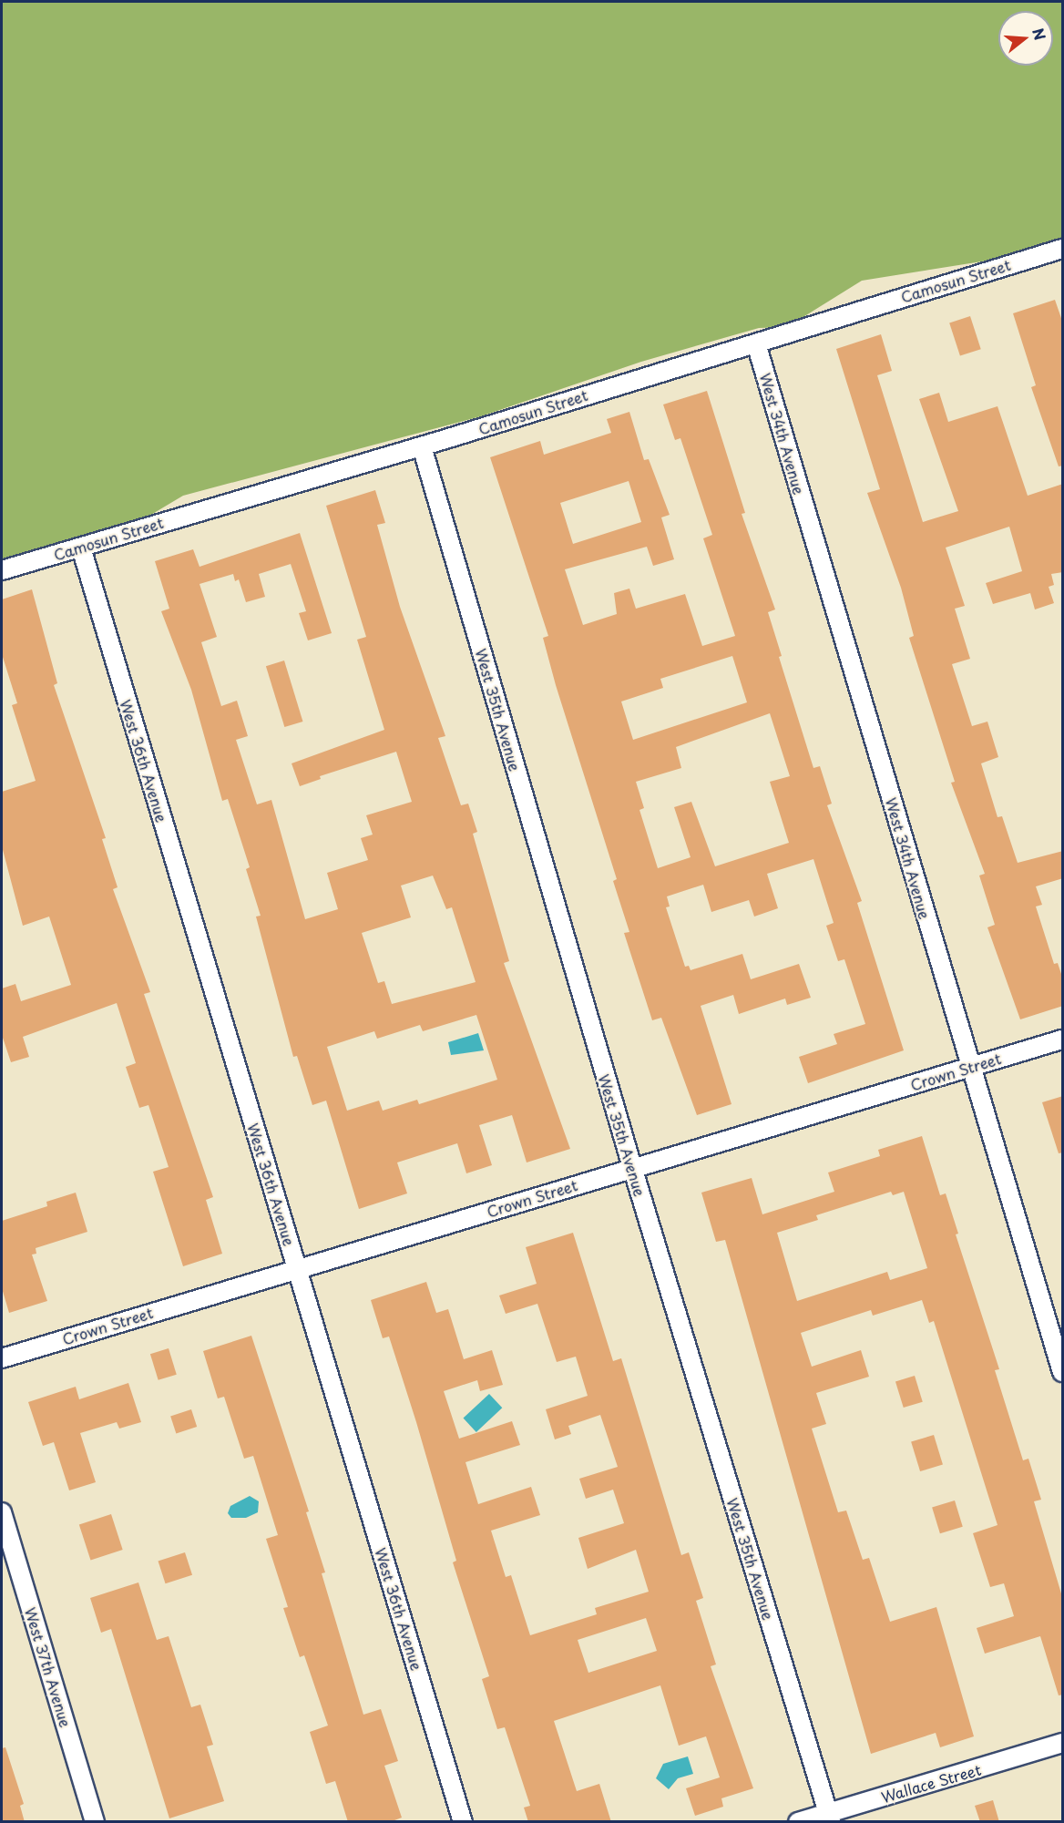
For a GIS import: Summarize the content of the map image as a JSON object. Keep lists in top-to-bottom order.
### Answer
{
  "streets": {
    "street": [
      "Camosun Street",
      "West 34th Avenue",
      "West 35th Avenue",
      "West 36th Avenue",
      "Crown Street",
      "West 37th Avenue",
      "Wallace Street"
    ]
  },
  "crossings": [
    ["Camosun Street", "West 34th Avenue"],
    ["Camosun Street", "West 35th Avenue"],
    ["Camosun Street", "West 36th Avenue"],
    ["West 34th Avenue", "Crown Street"],
    ["West 35th Avenue", "Crown Street"],
    ["West 35th Avenue", "Wallace Street"],
    ["West 36th Avenue", "Crown Street"]
  ],
  "north": "right"
}
